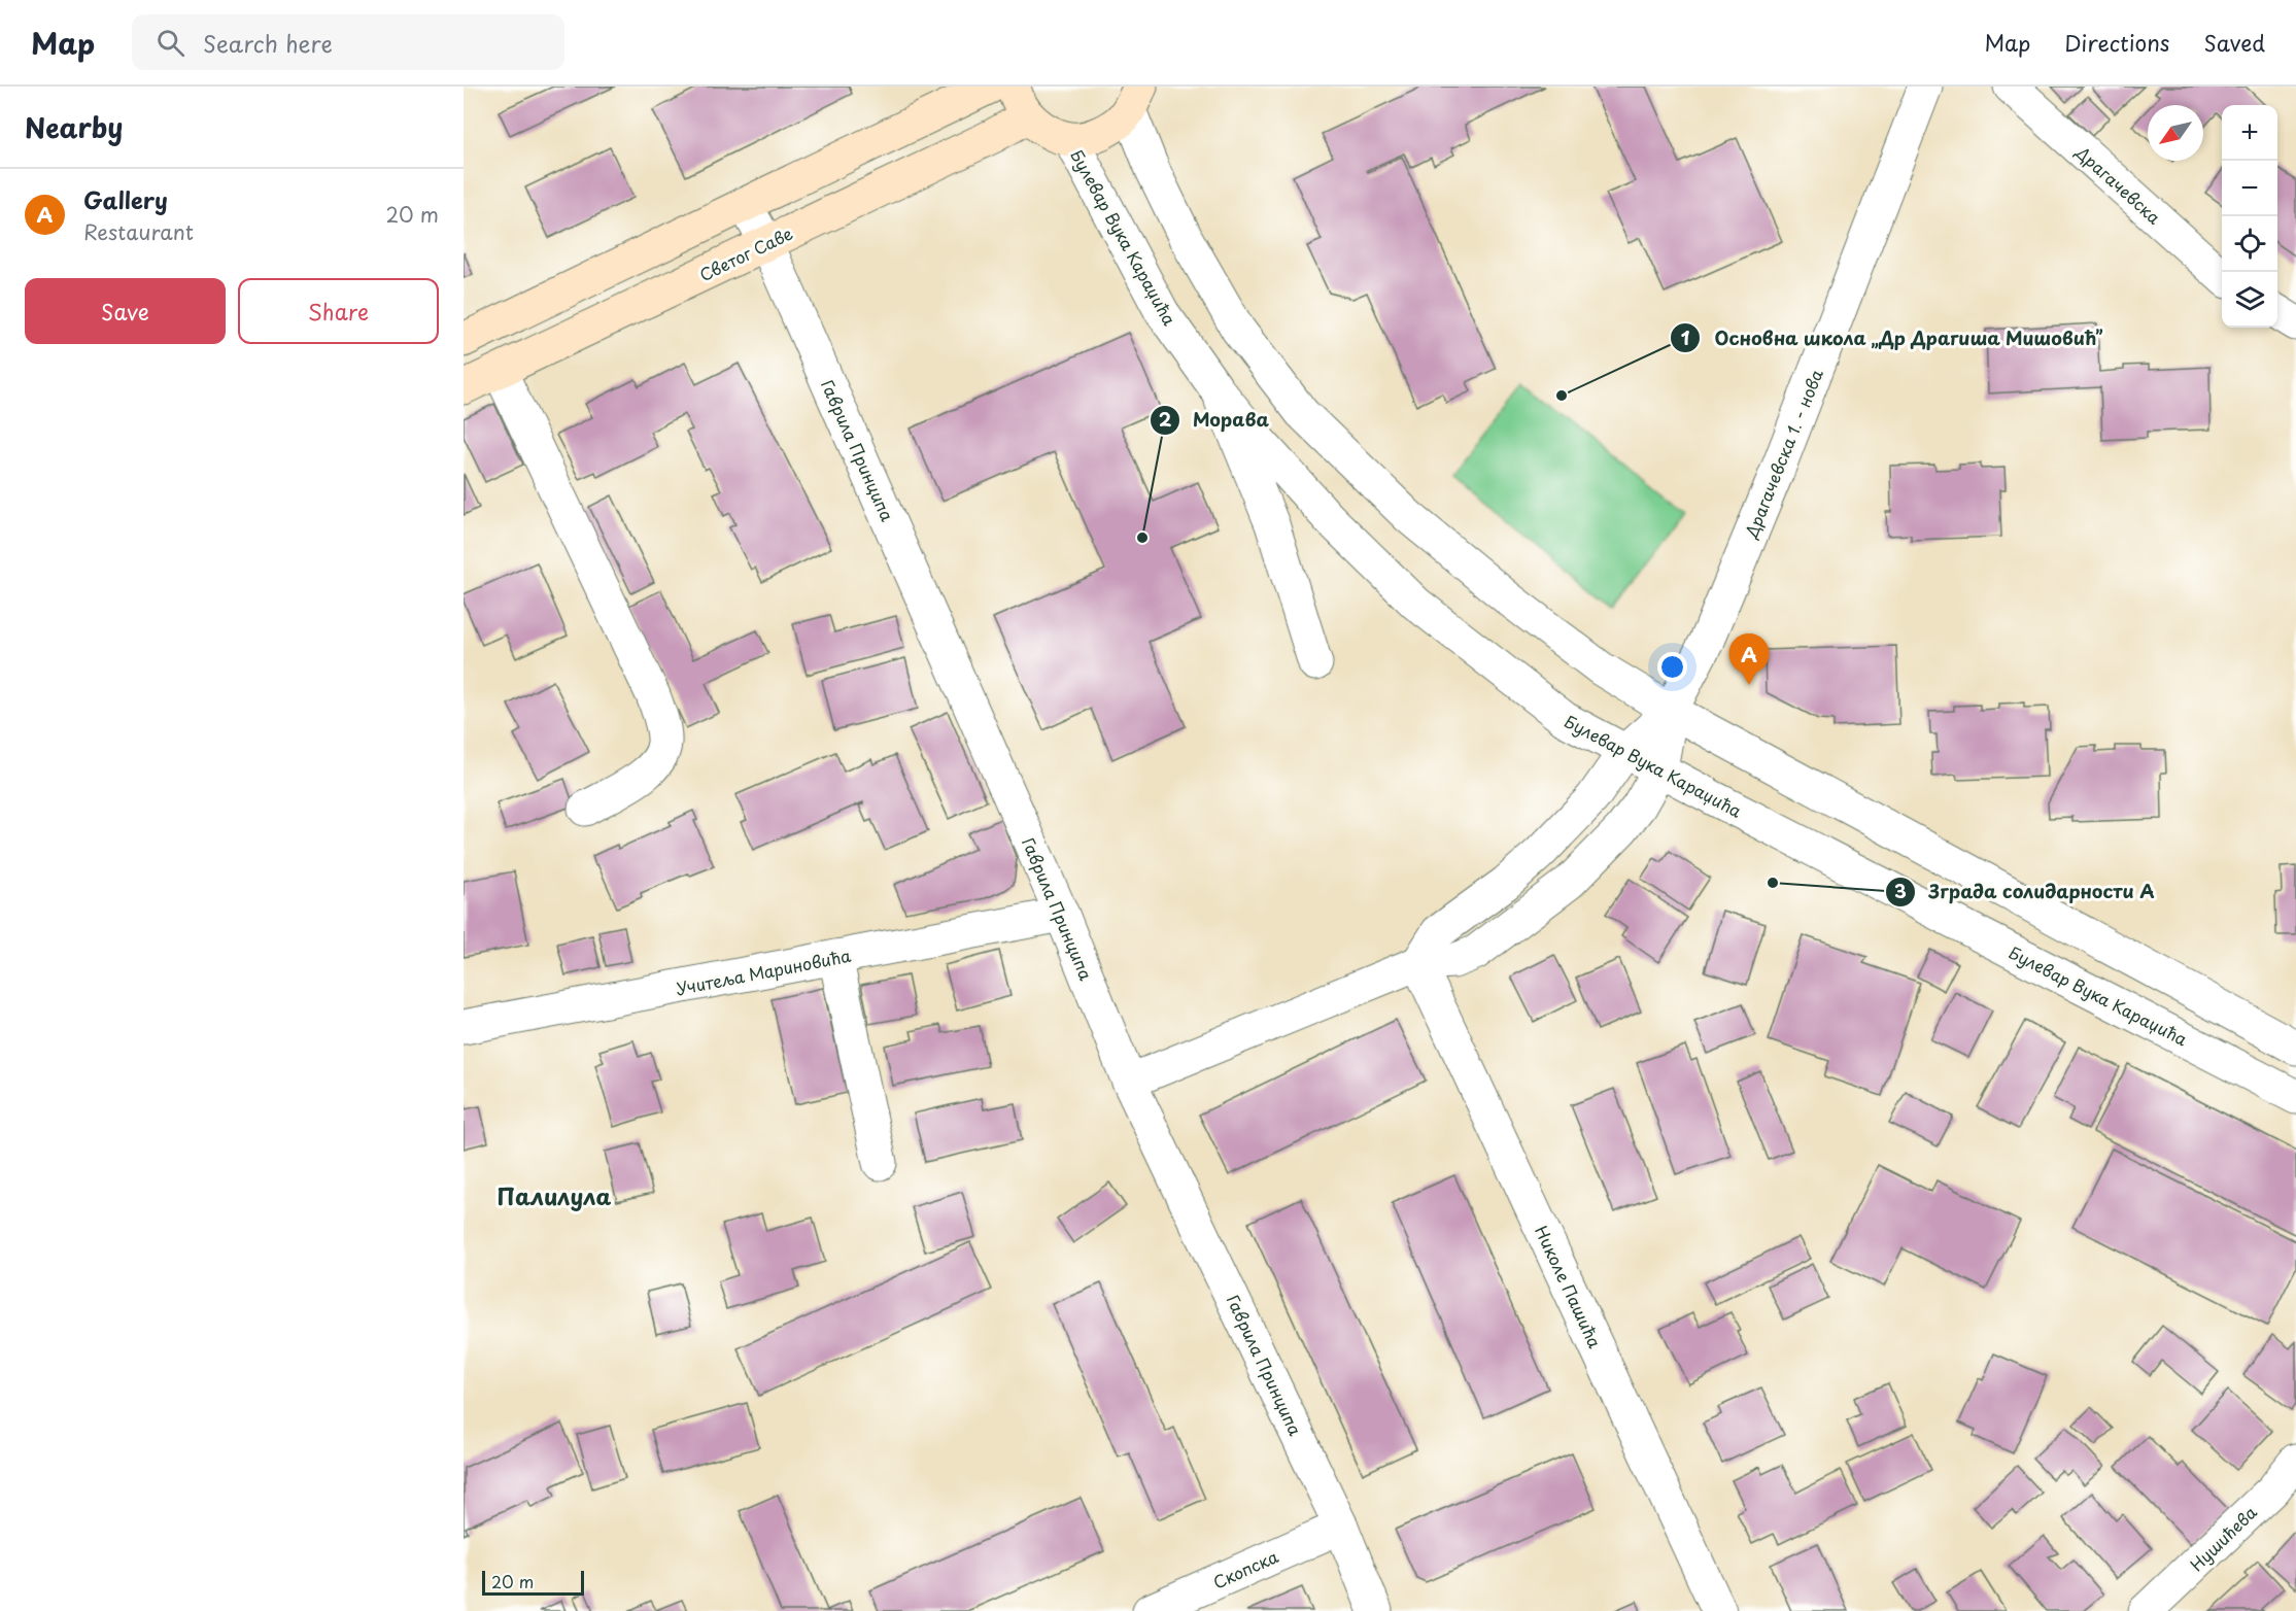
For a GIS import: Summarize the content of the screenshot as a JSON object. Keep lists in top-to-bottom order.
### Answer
{
  "streets": {
    "main road": ["Светог Саве"],
    "street": [
      "Драгачевска",
      "Булевар Вука Караџића",
      "Гаврила Принципа",
      "Драгачевска 1. - нова",
      "Учитеља Мариновића",
      "Николе Пашића",
      "Нушићева",
      "Скопска"
    ]
  },
  "crossings": [
    ["Светог Саве", "Гаврила Принципа"],
    ["Гаврила Принципа", "Учитеља Мариновића"],
    ["Гаврила Принципа", "Скопска"]
  ],
  "districts": ["Палилула"],
  "places": ["Основна школа „Др Драгиша Мишовић”", "Морава", "Зграда солидарности А"],
  "scale_bar": "20 m",
  "north": "bottom left",
  "page": {
    "header": "Map",
    "search": "Search here",
    "nav": ["Map", "Directions", "Saved"],
    "heading": "Nearby",
    "map_buttons": ["+", "−"],
    "list": [
      {
        "mark": "A",
        "name": "Gallery",
        "note": "Restaurant",
        "value": "20 m"
      }
    ],
    "buttons": ["Save", "Share"],
    "pins": "A",
    "scale": "20 m"
  }
}
